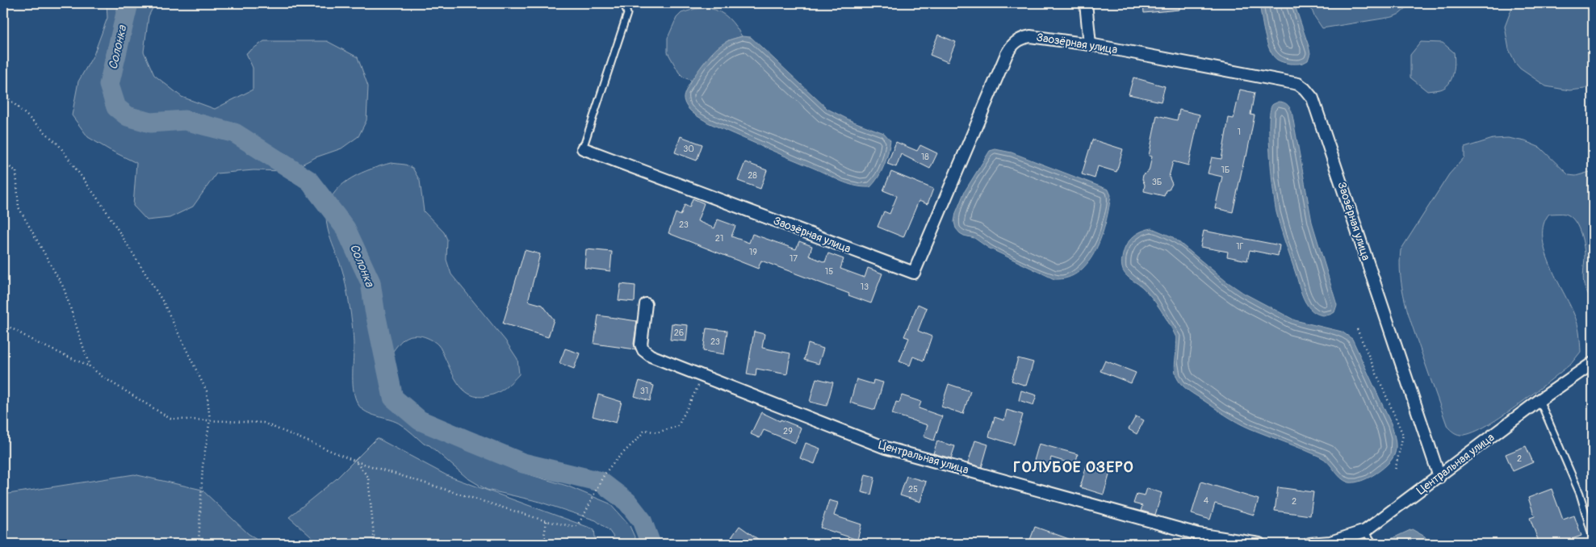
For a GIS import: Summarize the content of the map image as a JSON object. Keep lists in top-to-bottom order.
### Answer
{
  "streets": {
    "street": ["Заозёрная улица", "Центральная улица"]
  },
  "crossings": [
    ["Заозёрная улица", "Центральная улица"]
  ],
  "districts": ["ГОЛУБОЕ ОЗЕРО"],
  "water": ["Солонка"],
  "house_numbers": [
    "1",
    "30",
    "18",
    "1Б",
    "28",
    "3Б",
    "23",
    "21",
    "1Г",
    "19",
    "17",
    "15",
    "13",
    "26",
    "23",
    "31",
    "29",
    "2",
    "25",
    "4",
    "2"
  ]
}
